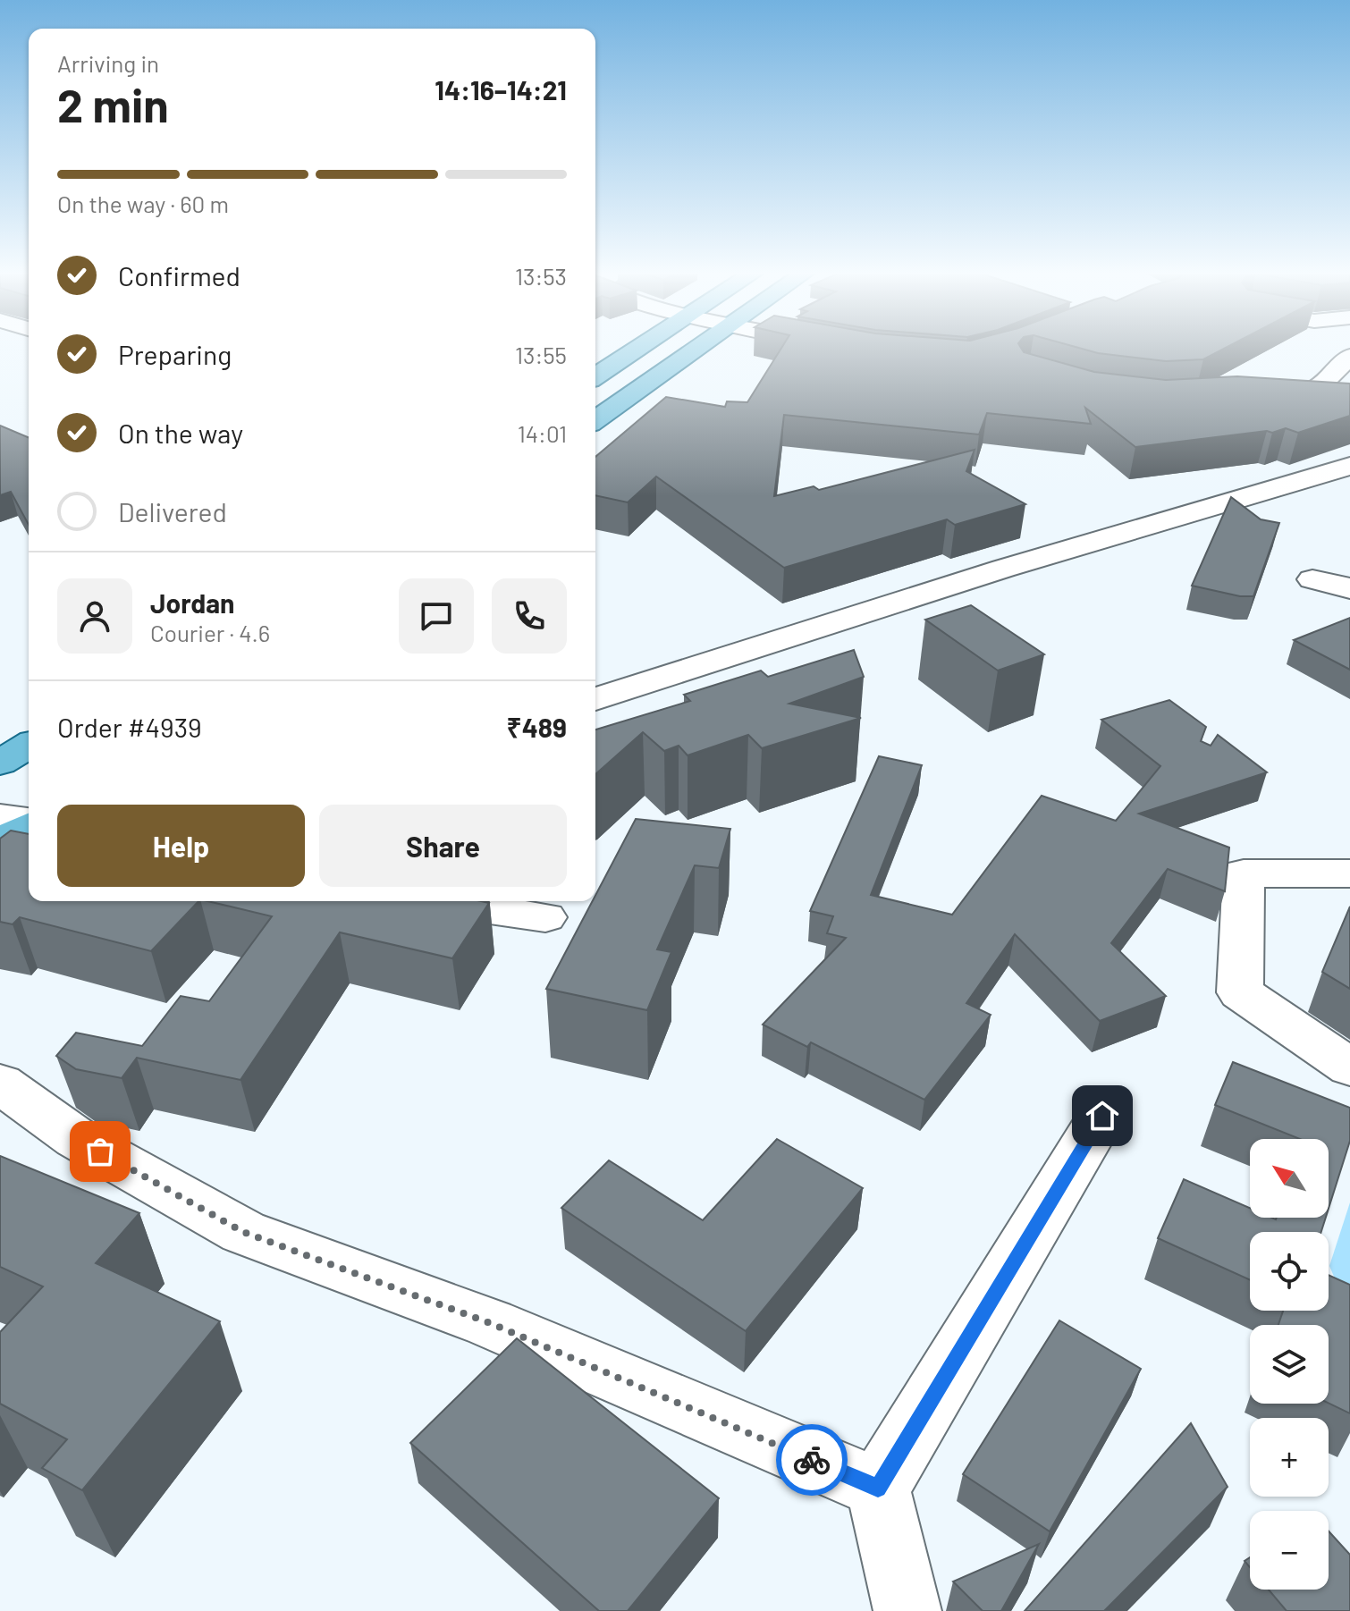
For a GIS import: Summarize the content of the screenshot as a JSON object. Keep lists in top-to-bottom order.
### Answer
{
  "north": "top left",
  "page": {
    "heading": ["2 min", "Arriving in", "14:16–14:21"],
    "panel": [
      "Jordan",
      "Courier · 4.6",
      "Order #4939",
      "₹489"
    ],
    "bar": "On the way · 60 m",
    "list": [
      ["Confirmed", "13:53"],
      ["Preparing", "13:55"],
      ["On the way", "14:01"],
      "Delivered"
    ],
    "buttons": ["Help", "Share"],
    "map_buttons": ["+", "−"]
  }
}
